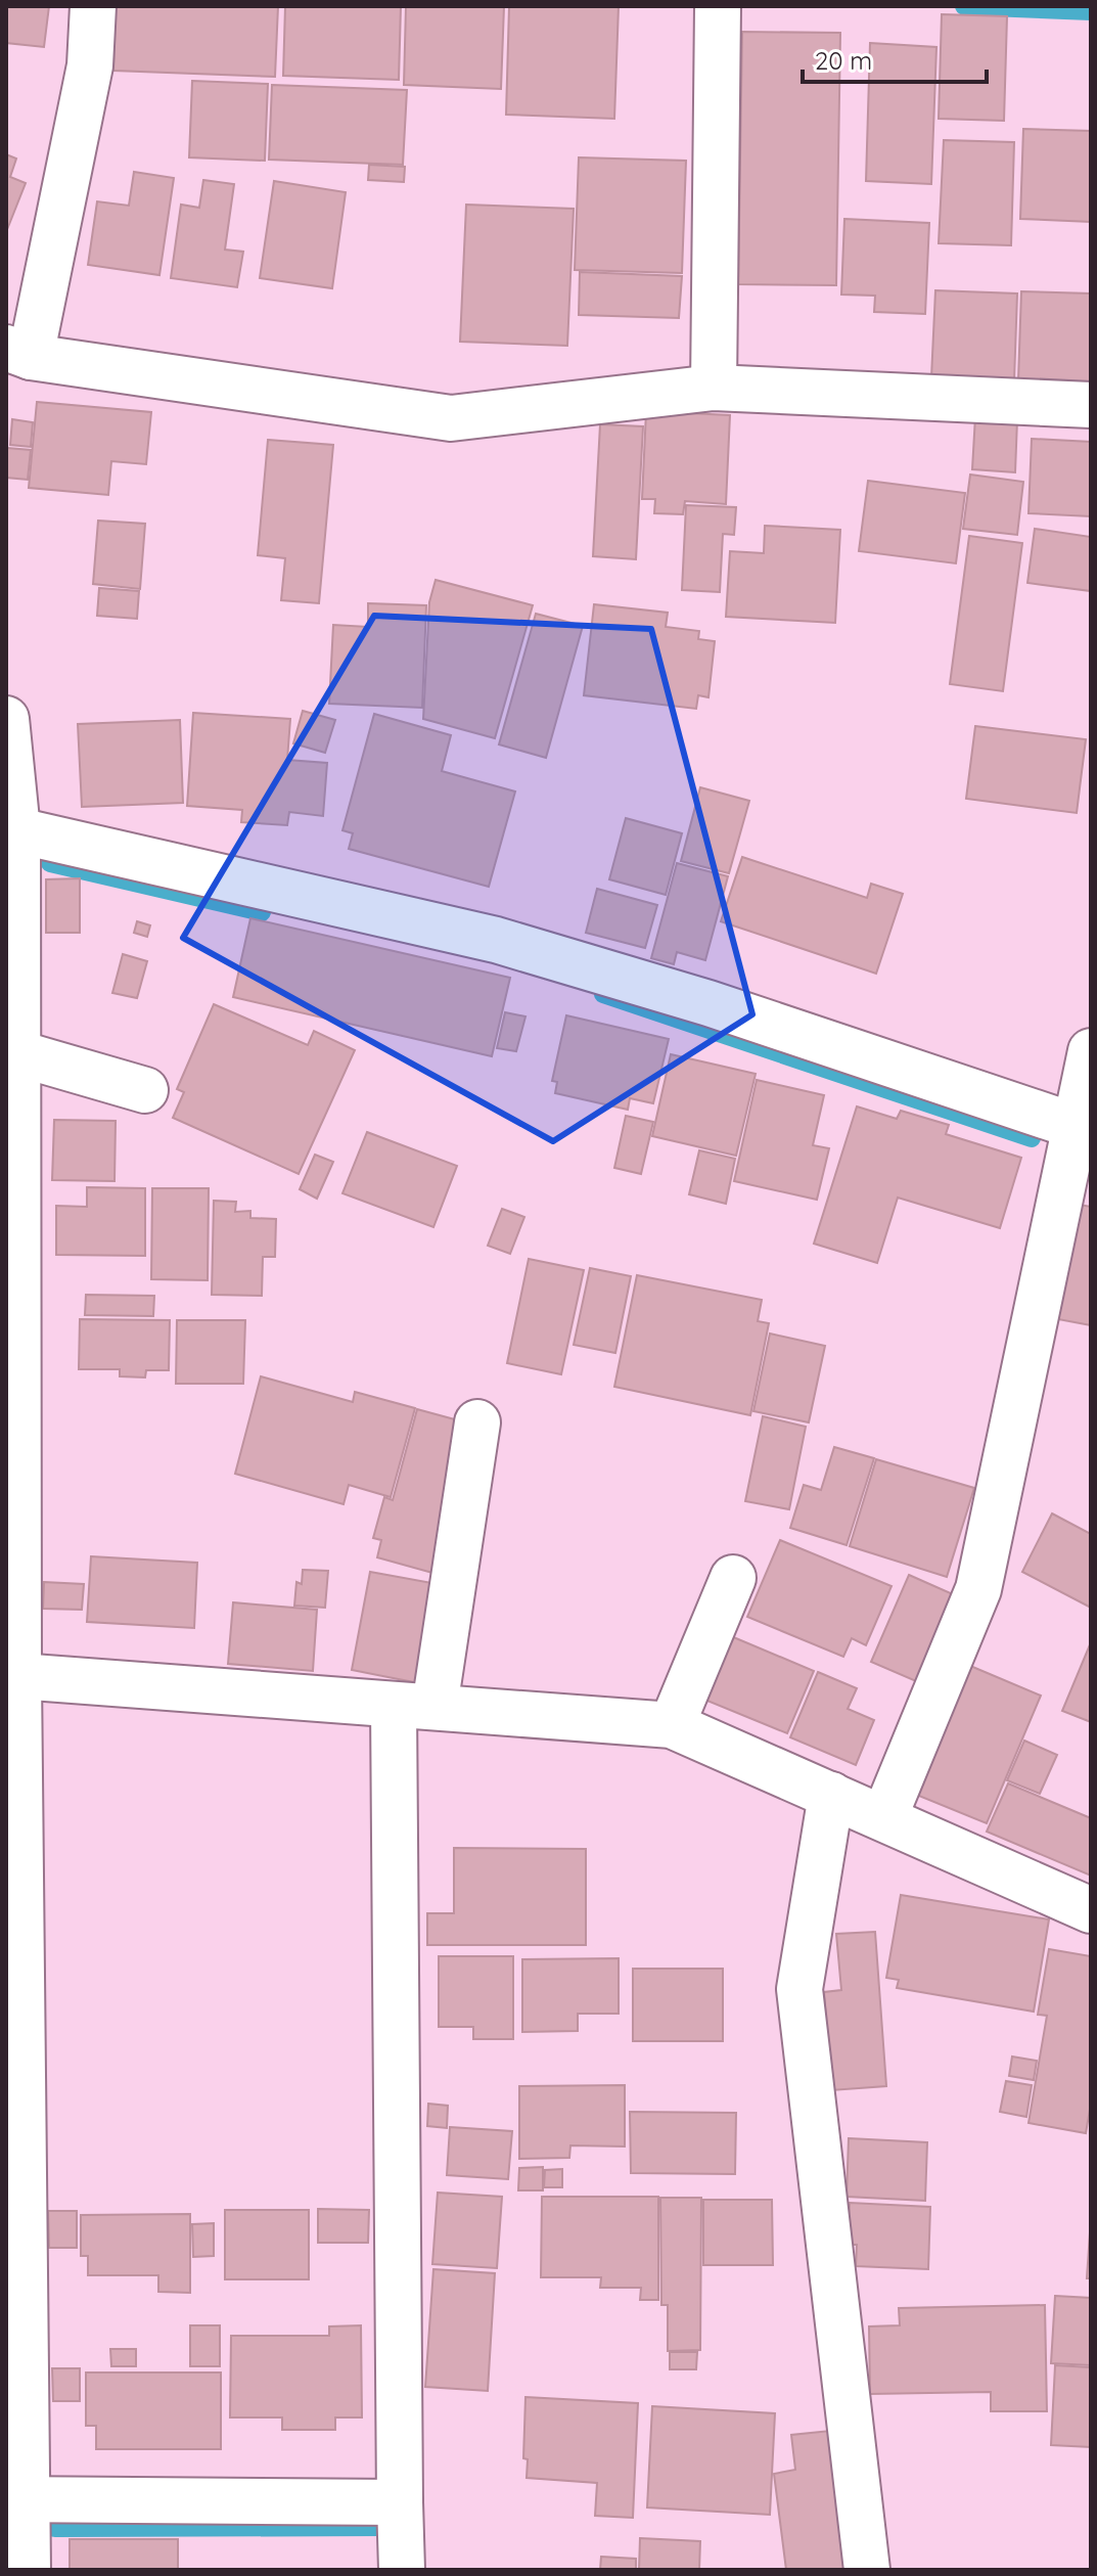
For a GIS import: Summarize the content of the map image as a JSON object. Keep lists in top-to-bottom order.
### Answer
{
  "scale_bar": "20 m"
}
